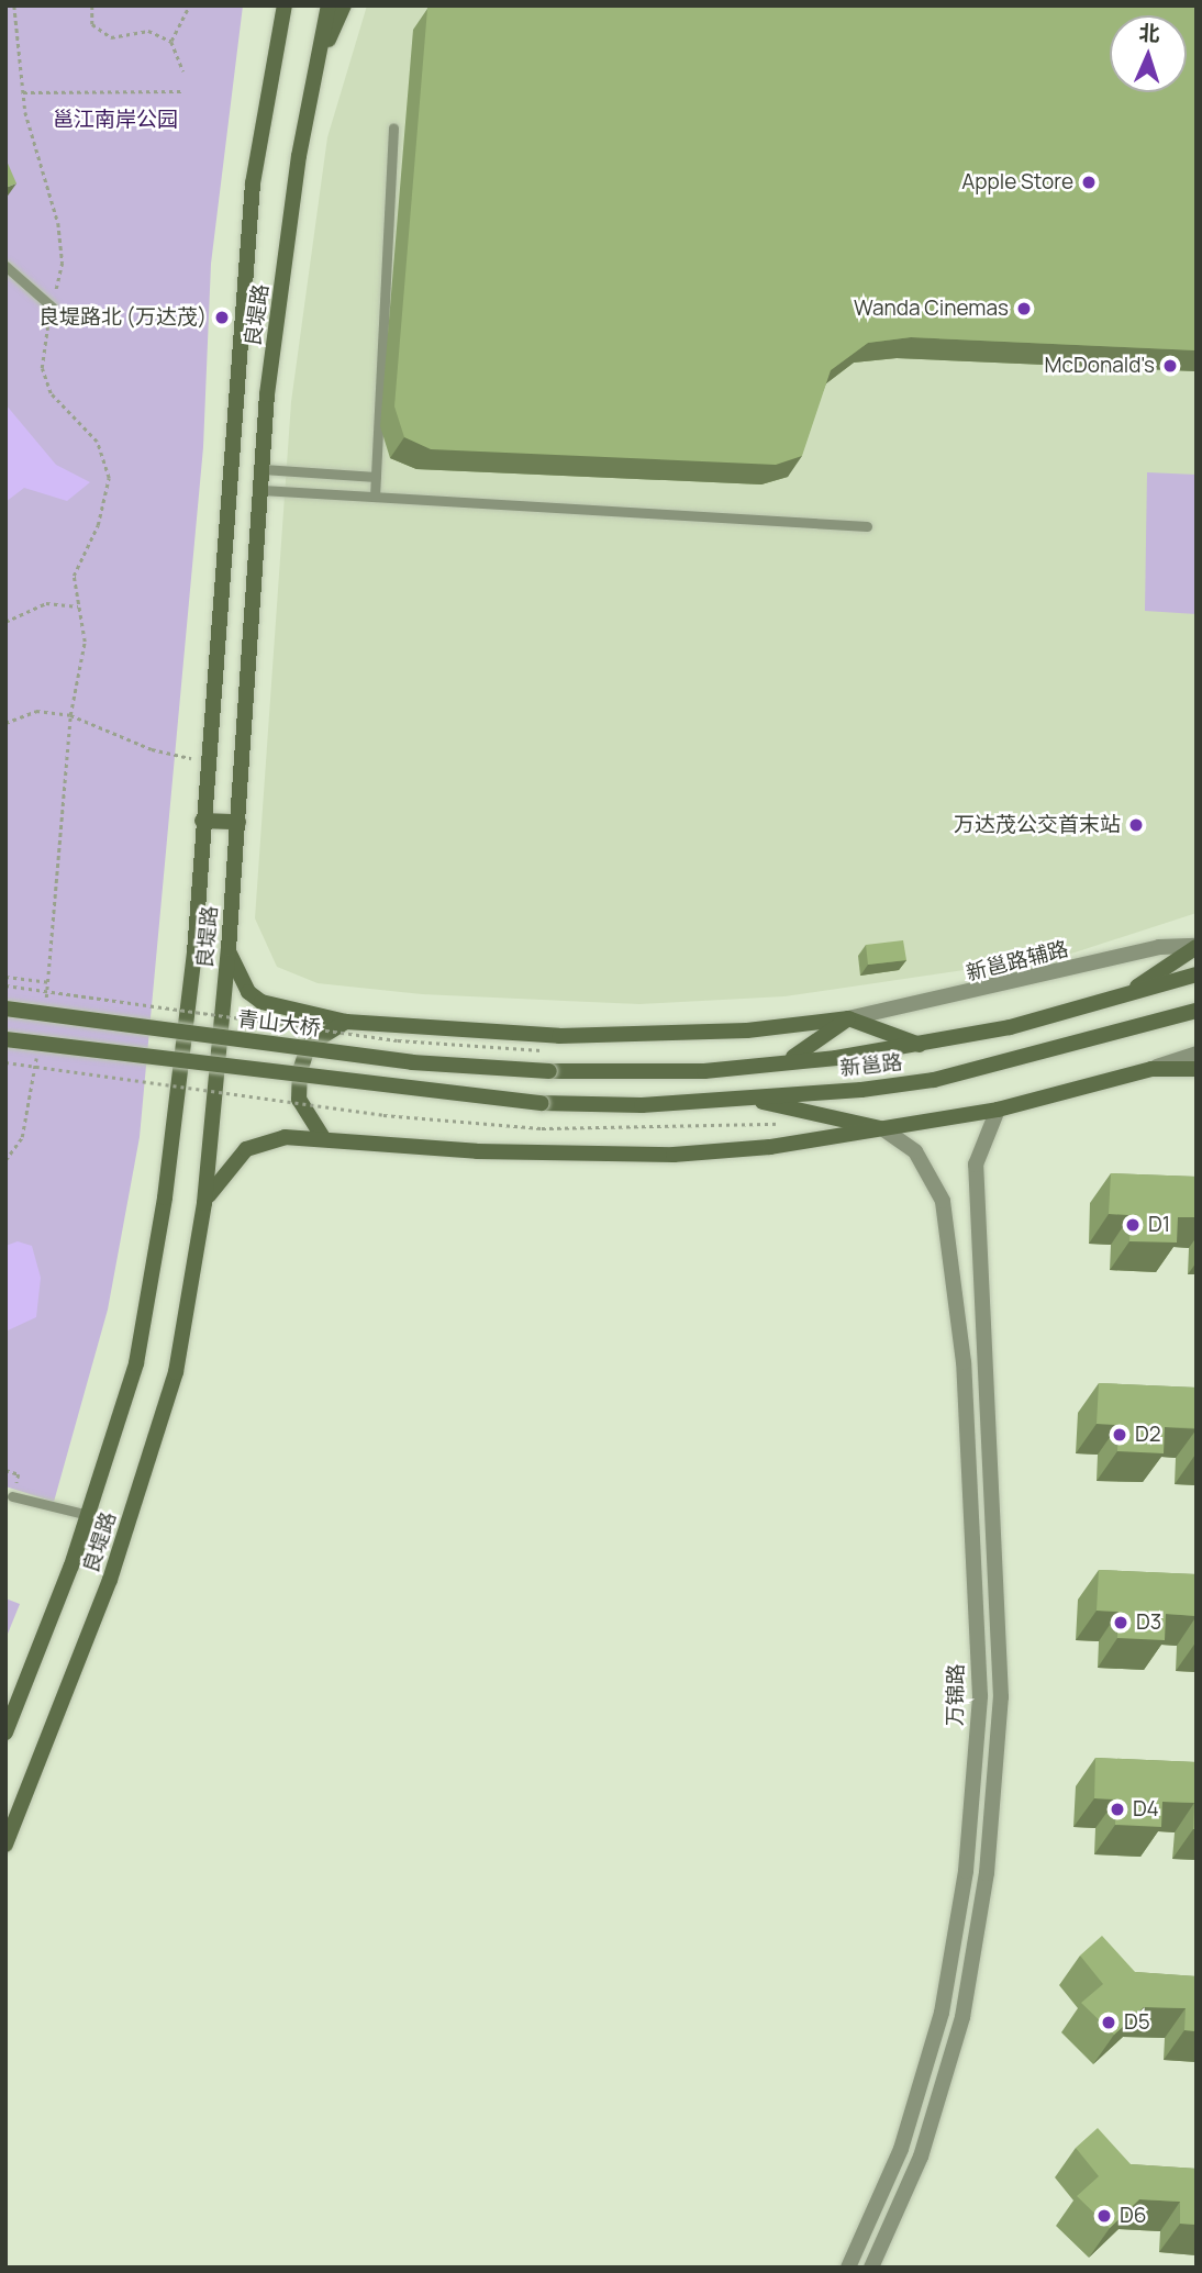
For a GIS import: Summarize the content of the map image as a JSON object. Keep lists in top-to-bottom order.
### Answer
{
  "streets": {
    "main road": ["良堤路", "青山大桥", "新邕路"],
    "street": ["新邕路辅路", "万锦路"]
  },
  "crossings": [
    ["青山大桥", "新邕路"]
  ],
  "parks": ["邕江南岸公园"],
  "places": [
    "Apple Store",
    "Wanda Cinemas",
    "良堤路北 (万达茂)",
    "McDonald's",
    "万达茂公交首末站",
    "D1",
    "D2",
    "D3",
    "D4",
    "D5",
    "D6"
  ],
  "north": "top"
}
